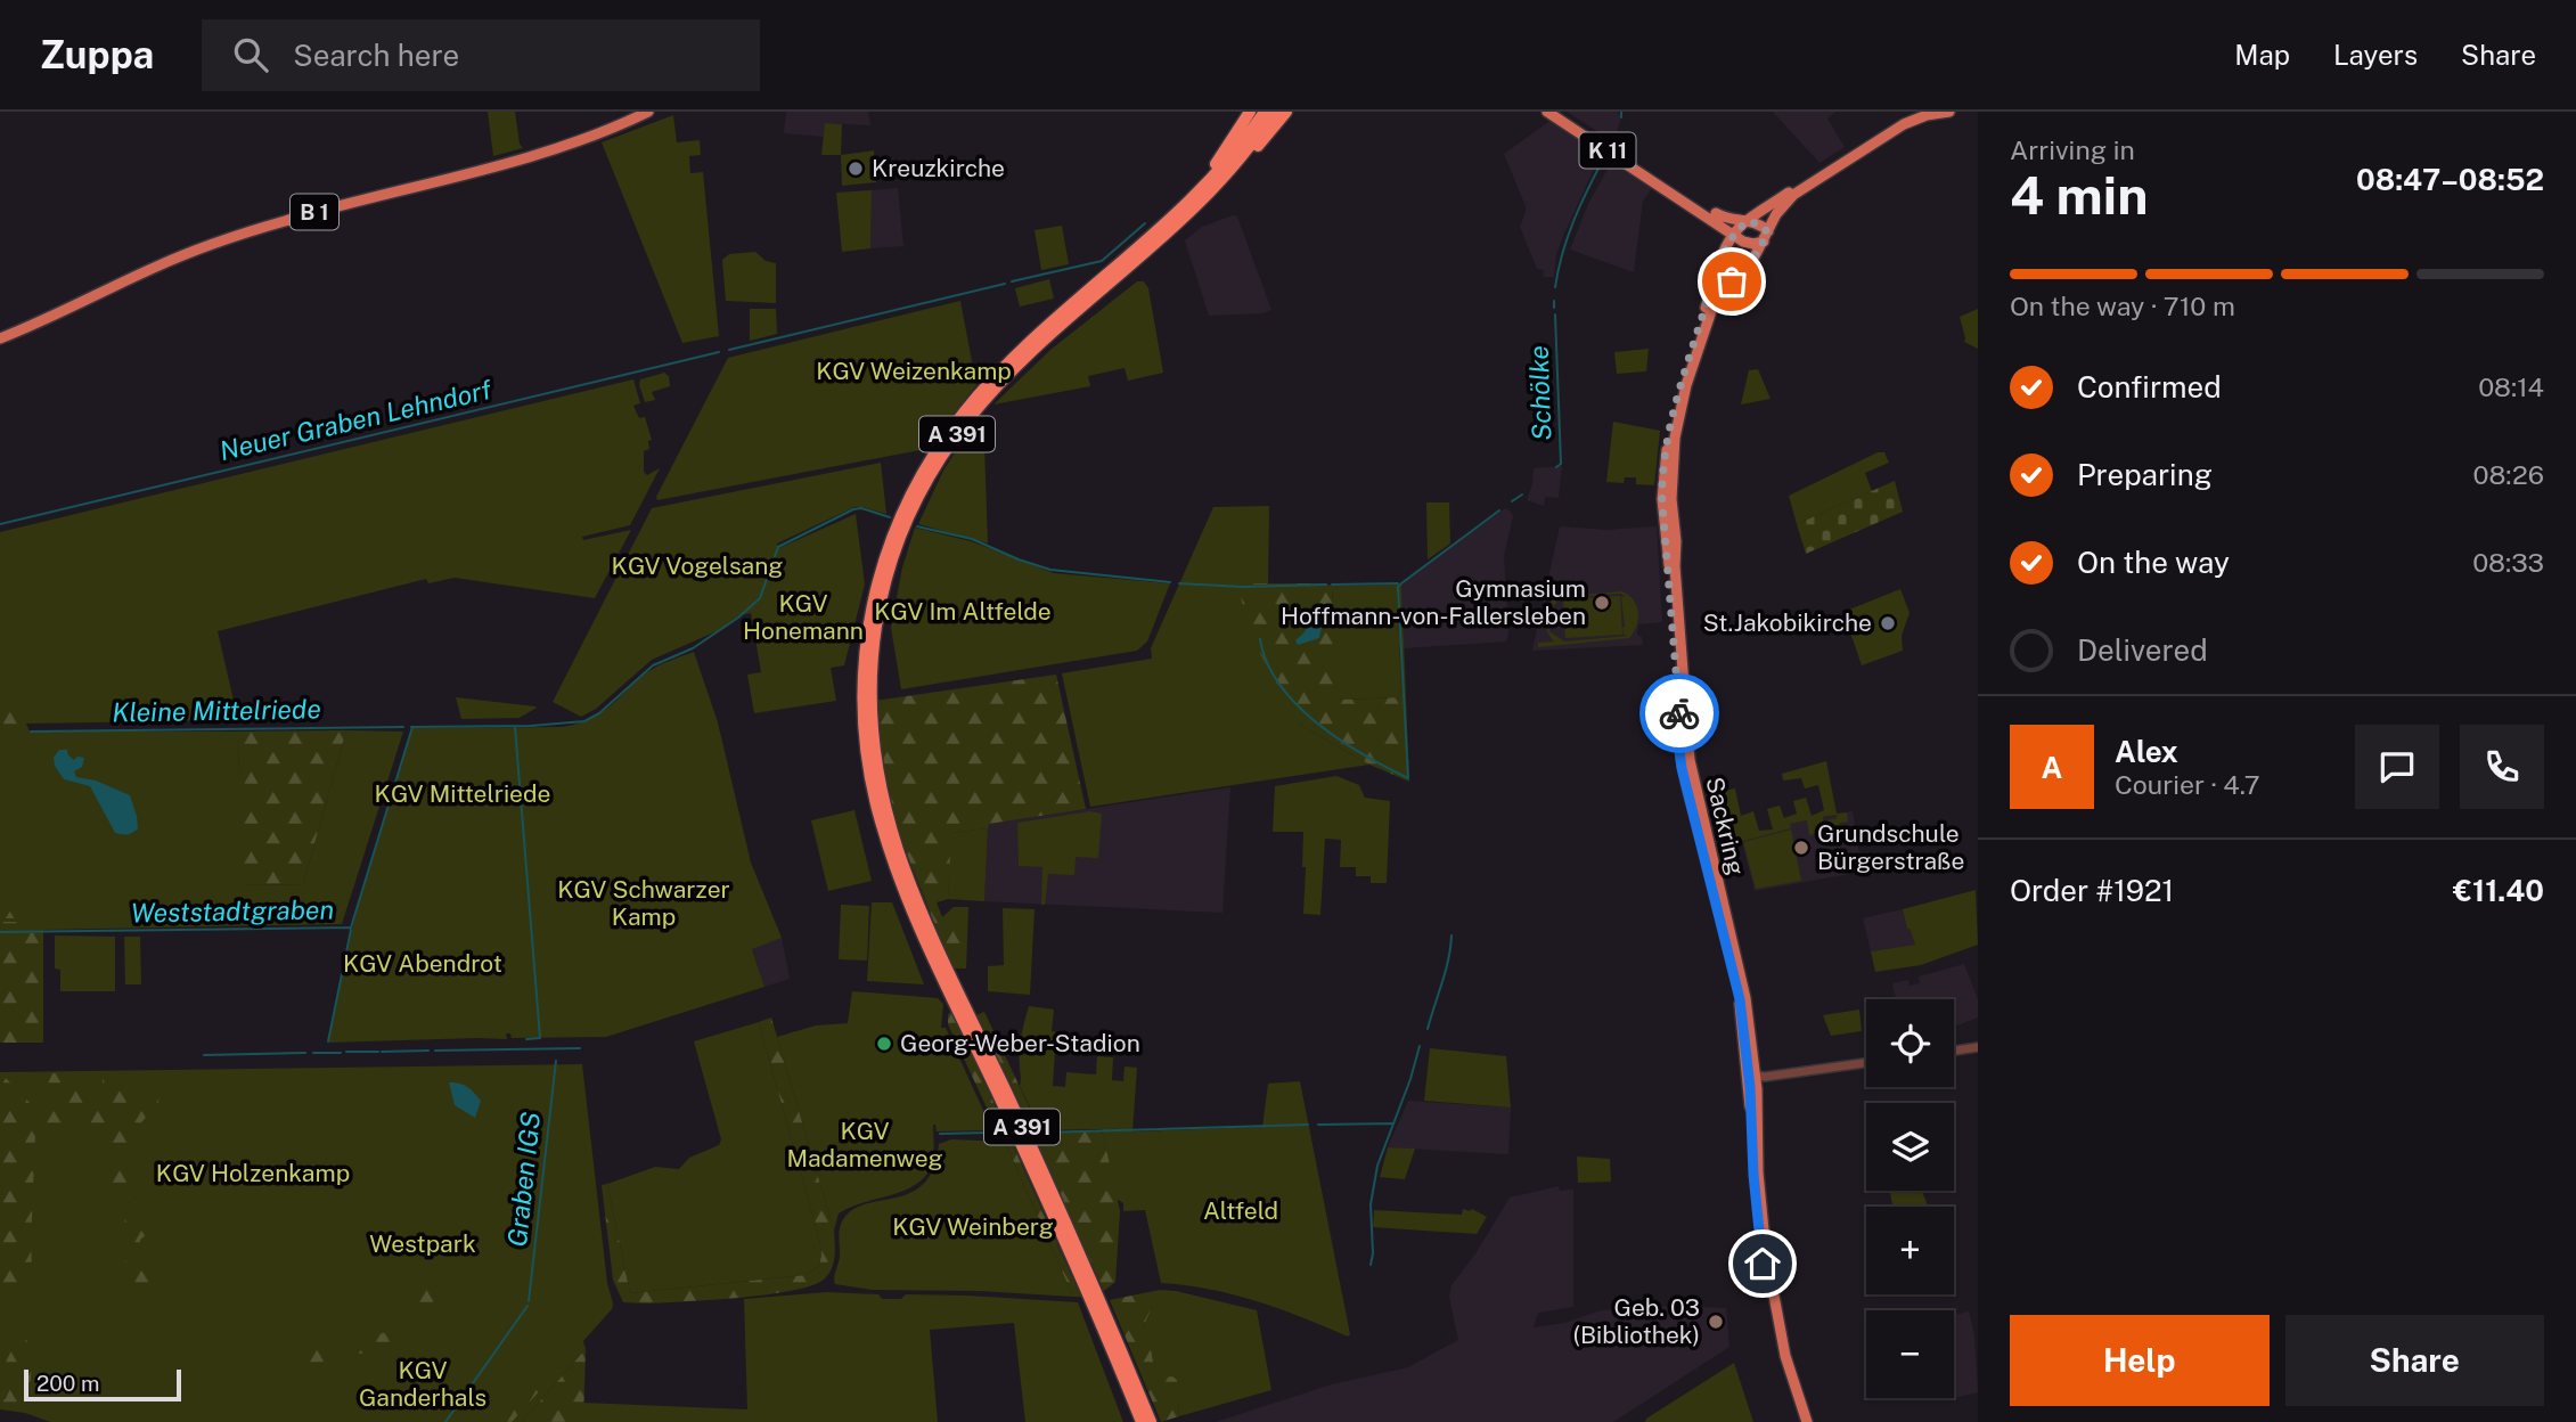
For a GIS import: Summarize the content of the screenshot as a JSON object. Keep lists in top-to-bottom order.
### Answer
{
  "streets": {
    "highway": ["A 391"],
    "main road": ["K 11", "B 1", "Sackring"]
  },
  "crossings": [
    ["K 11", "Sackring"]
  ],
  "water": [
    "Schölke",
    "Neuer Graben Lehndorf",
    "Kleine Mittelriede",
    "Weststadtgraben",
    "Graben IGS"
  ],
  "parks": [
    "KGV Weizenkamp",
    "KGV Vogelsang",
    "KGV Honemann",
    "KGV Im Altfelde",
    "KGV Mittelriede",
    "KGV Schwarzer Kamp",
    "KGV Abendrot",
    "KGV Madamenweg",
    "KGV Holzenkamp",
    "Altfeld",
    "KGV Weinberg",
    "Westpark",
    "KGV Ganderhals"
  ],
  "places": [
    "Kreuzkirche",
    "Gymnasium Hoffmann-von-Fallersleben",
    "St.Jakobikirche",
    "Grundschule Bürgerstraße",
    "Georg-Weber-Stadion",
    "Geb. 03 (Bibliothek)"
  ],
  "scale_bar": "200 m",
  "page": {
    "header": "Zuppa",
    "search": "Search here",
    "nav": ["Map", "Layers", "Share"],
    "heading": ["4 min", "Arriving in", "08:47–08:52"],
    "panel": [
      "Alex",
      "Courier · 4.7",
      "Order #1921",
      "€11.40"
    ],
    "bar": "On the way · 710 m",
    "list": [
      ["Confirmed", "08:14"],
      ["Preparing", "08:26"],
      ["On the way", "08:33"],
      "Delivered"
    ],
    "round": "A",
    "map_buttons": ["+", "−"],
    "buttons": ["Help", "Share"],
    "scale": "200 m"
  }
}
